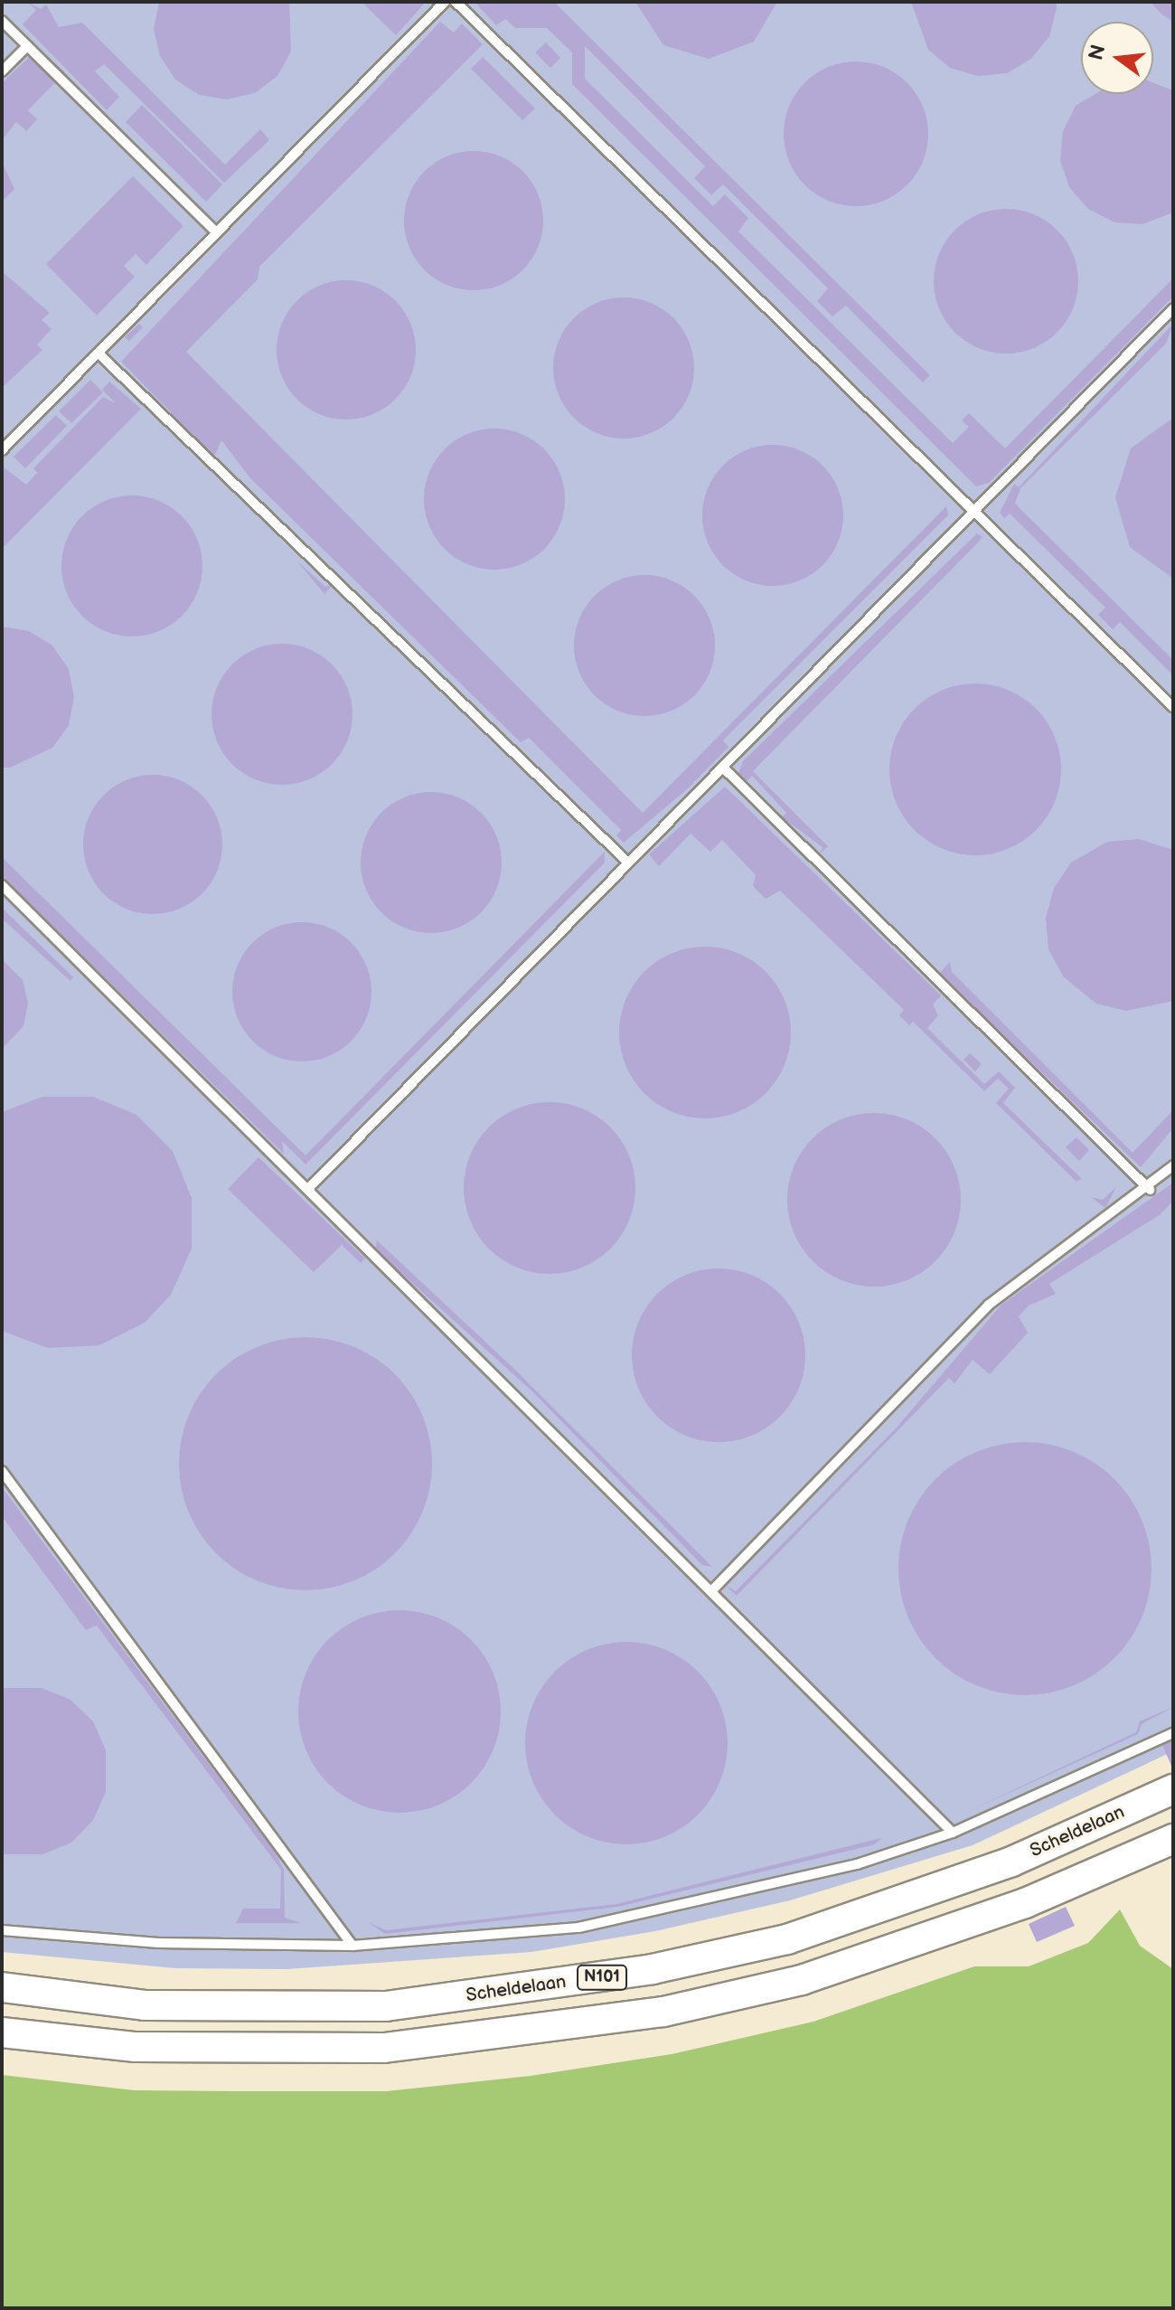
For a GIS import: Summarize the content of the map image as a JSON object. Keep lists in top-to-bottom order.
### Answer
{
  "streets": {
    "main road": ["Scheldelaan", "N101"]
  },
  "north": "left"
}
